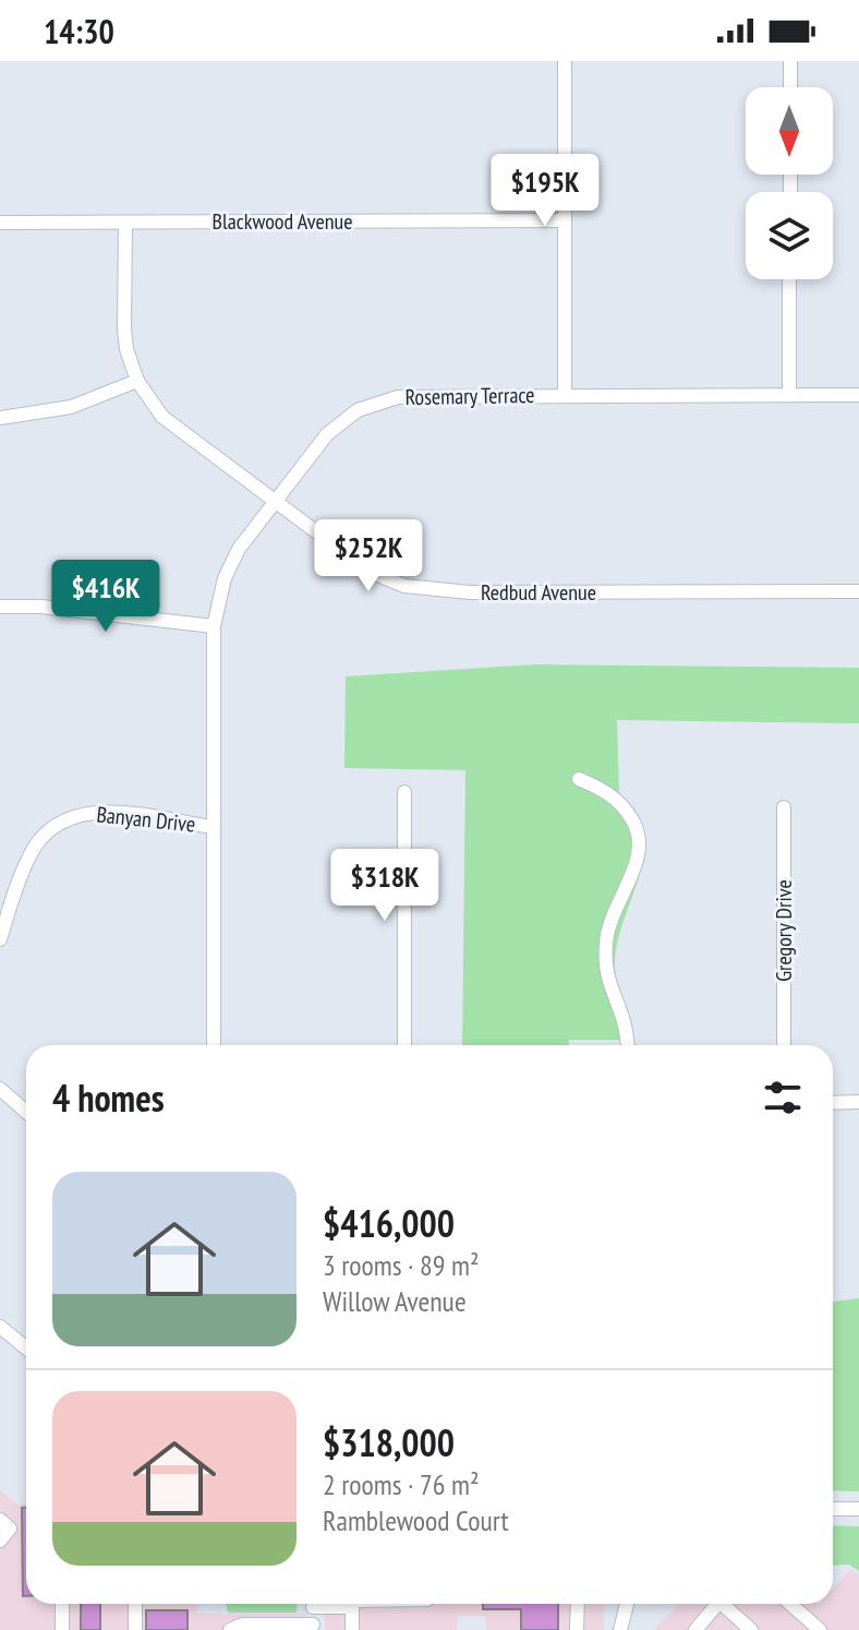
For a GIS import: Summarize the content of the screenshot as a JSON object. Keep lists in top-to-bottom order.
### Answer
{
  "streets": {
    "street": [
      "Blackwood Avenue",
      "Rosemary Terrace",
      "Redbud Avenue",
      "Banyan Drive",
      "Gregory Drive"
    ]
  },
  "crossings": [
    ["Blackwood Avenue", "Redbud Avenue"],
    ["Rosemary Terrace", "Redbud Avenue"],
    ["Rosemary Terrace", "Banyan Drive"]
  ],
  "north": "bottom",
  "page": {
    "status": "14:30",
    "price": [
      "$195K",
      "$252K",
      "$416K",
      "$318K"
    ],
    "heading": "4 homes",
    "list": [
      {
        "name": "$416,000",
        "note": "3 rooms · 89 m² · Willow Avenue"
      },
      {
        "name": "$318,000",
        "note": "2 rooms · 76 m² · Ramblewood Court"
      }
    ]
  }
}
